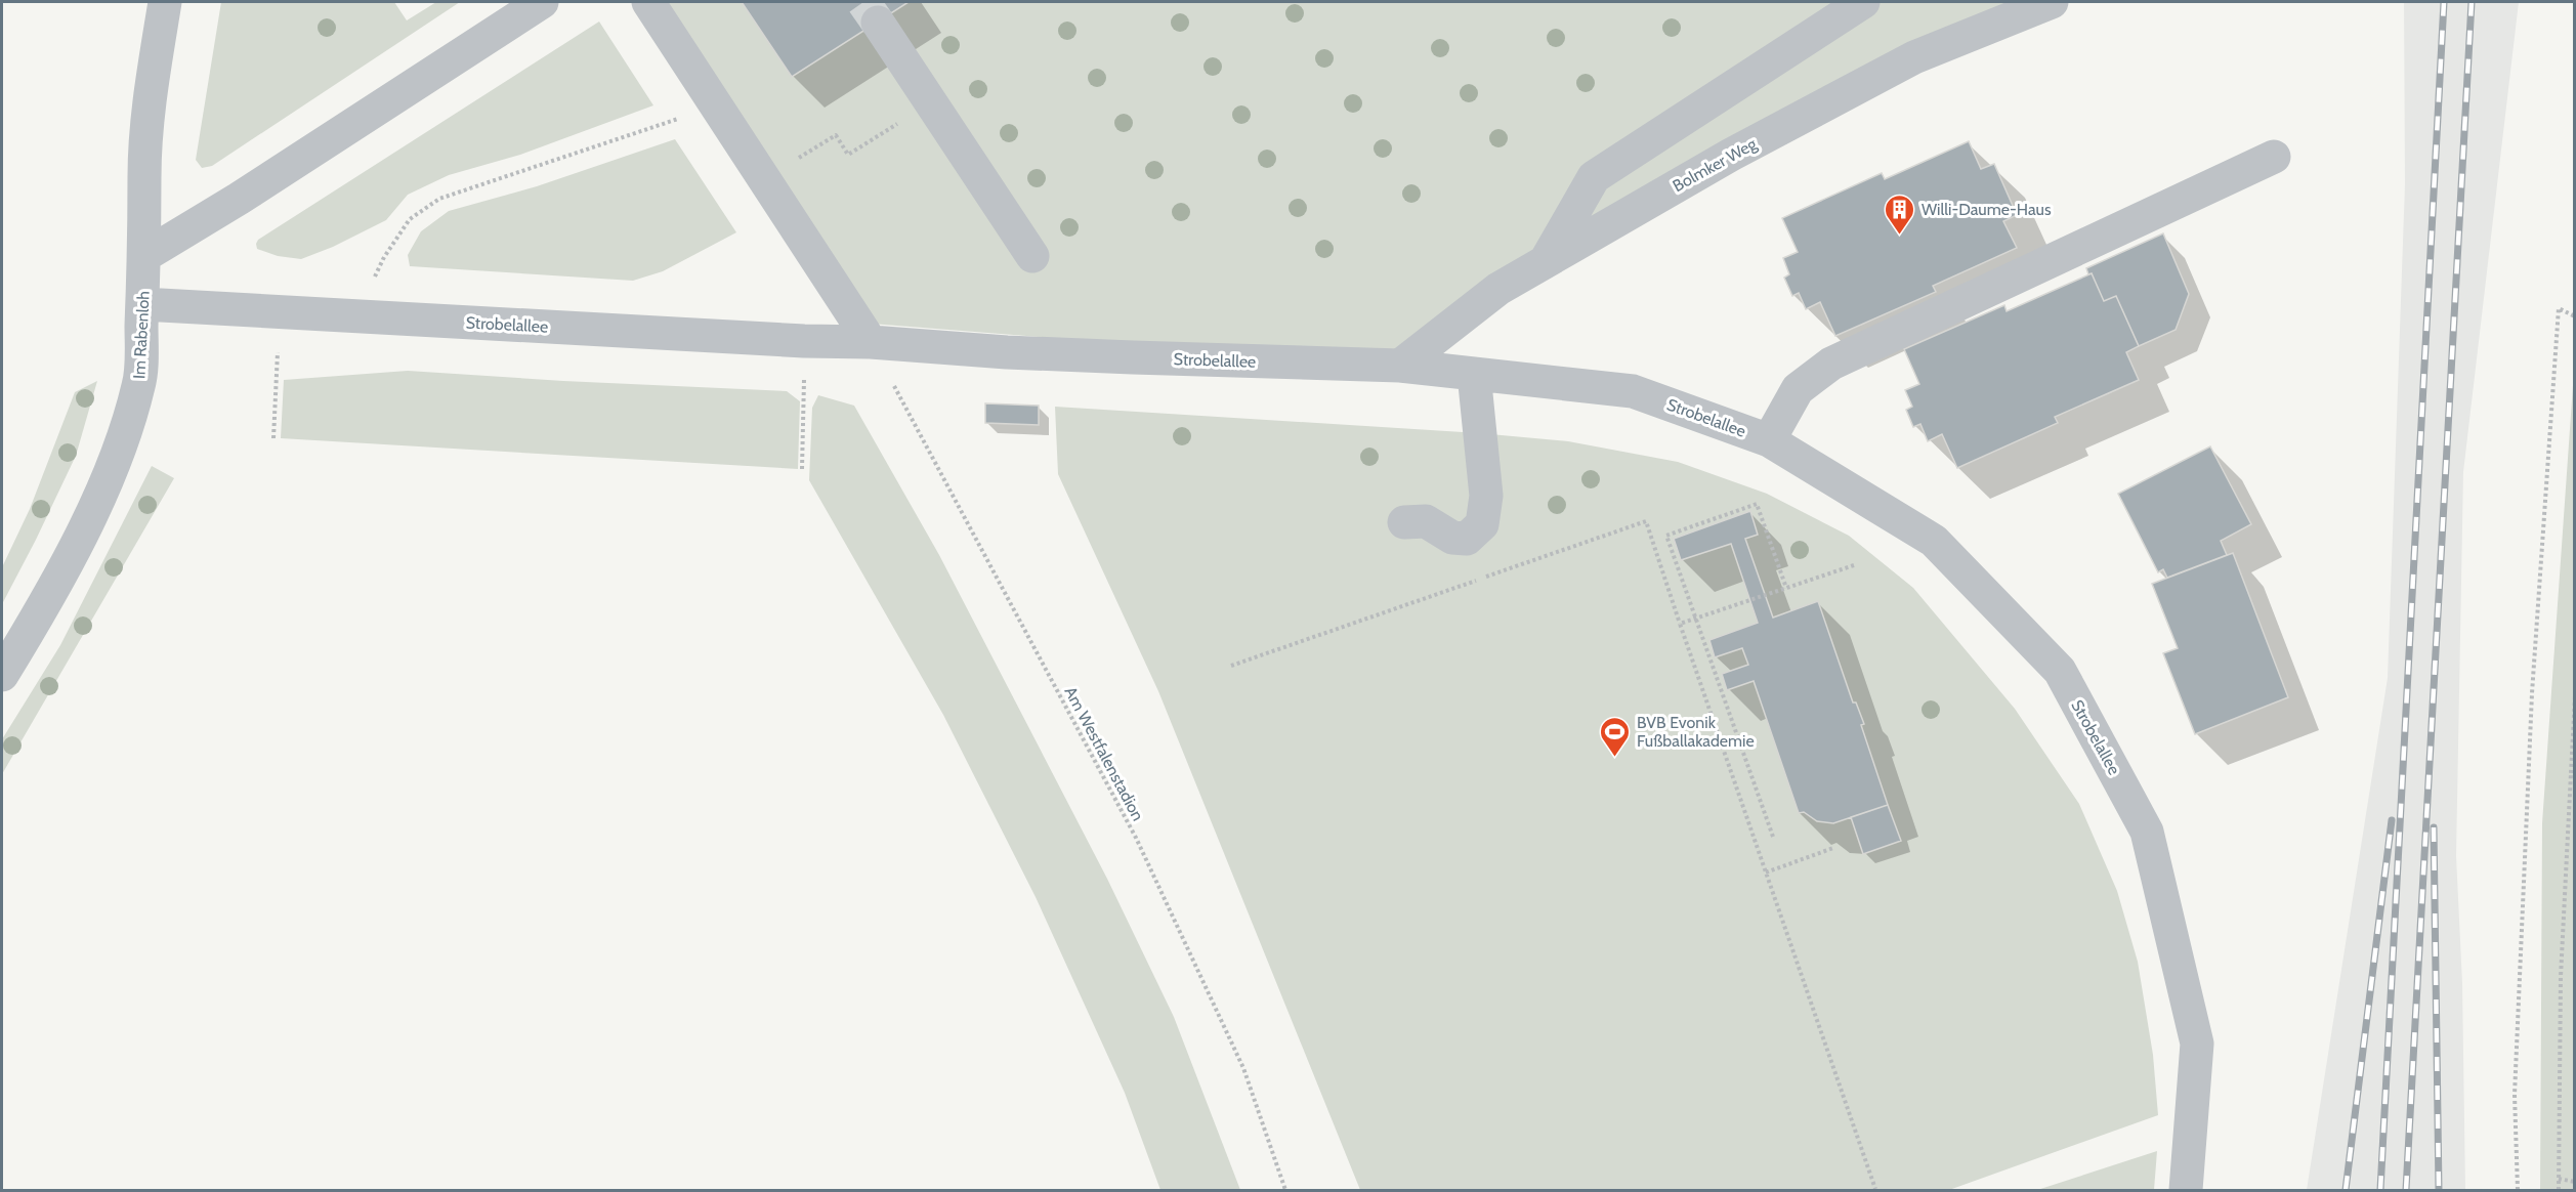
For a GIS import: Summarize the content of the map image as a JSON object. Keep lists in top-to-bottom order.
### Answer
{
  "streets": {
    "street": ["Bolmker Weg", "Strobelallee", "Im Rabenloh"],
    "path": ["Am Westfalenstadion"]
  },
  "crossings": [
    ["Bolmker Weg", "Strobelallee"],
    ["Strobelallee", "Im Rabenloh"],
    ["Strobelallee", "Am Westfalenstadion"]
  ],
  "places": {
    "building": ["Willi-Daume-Haus"],
    "sports": ["BVB Evonik Fußballakademie"]
  }
}
